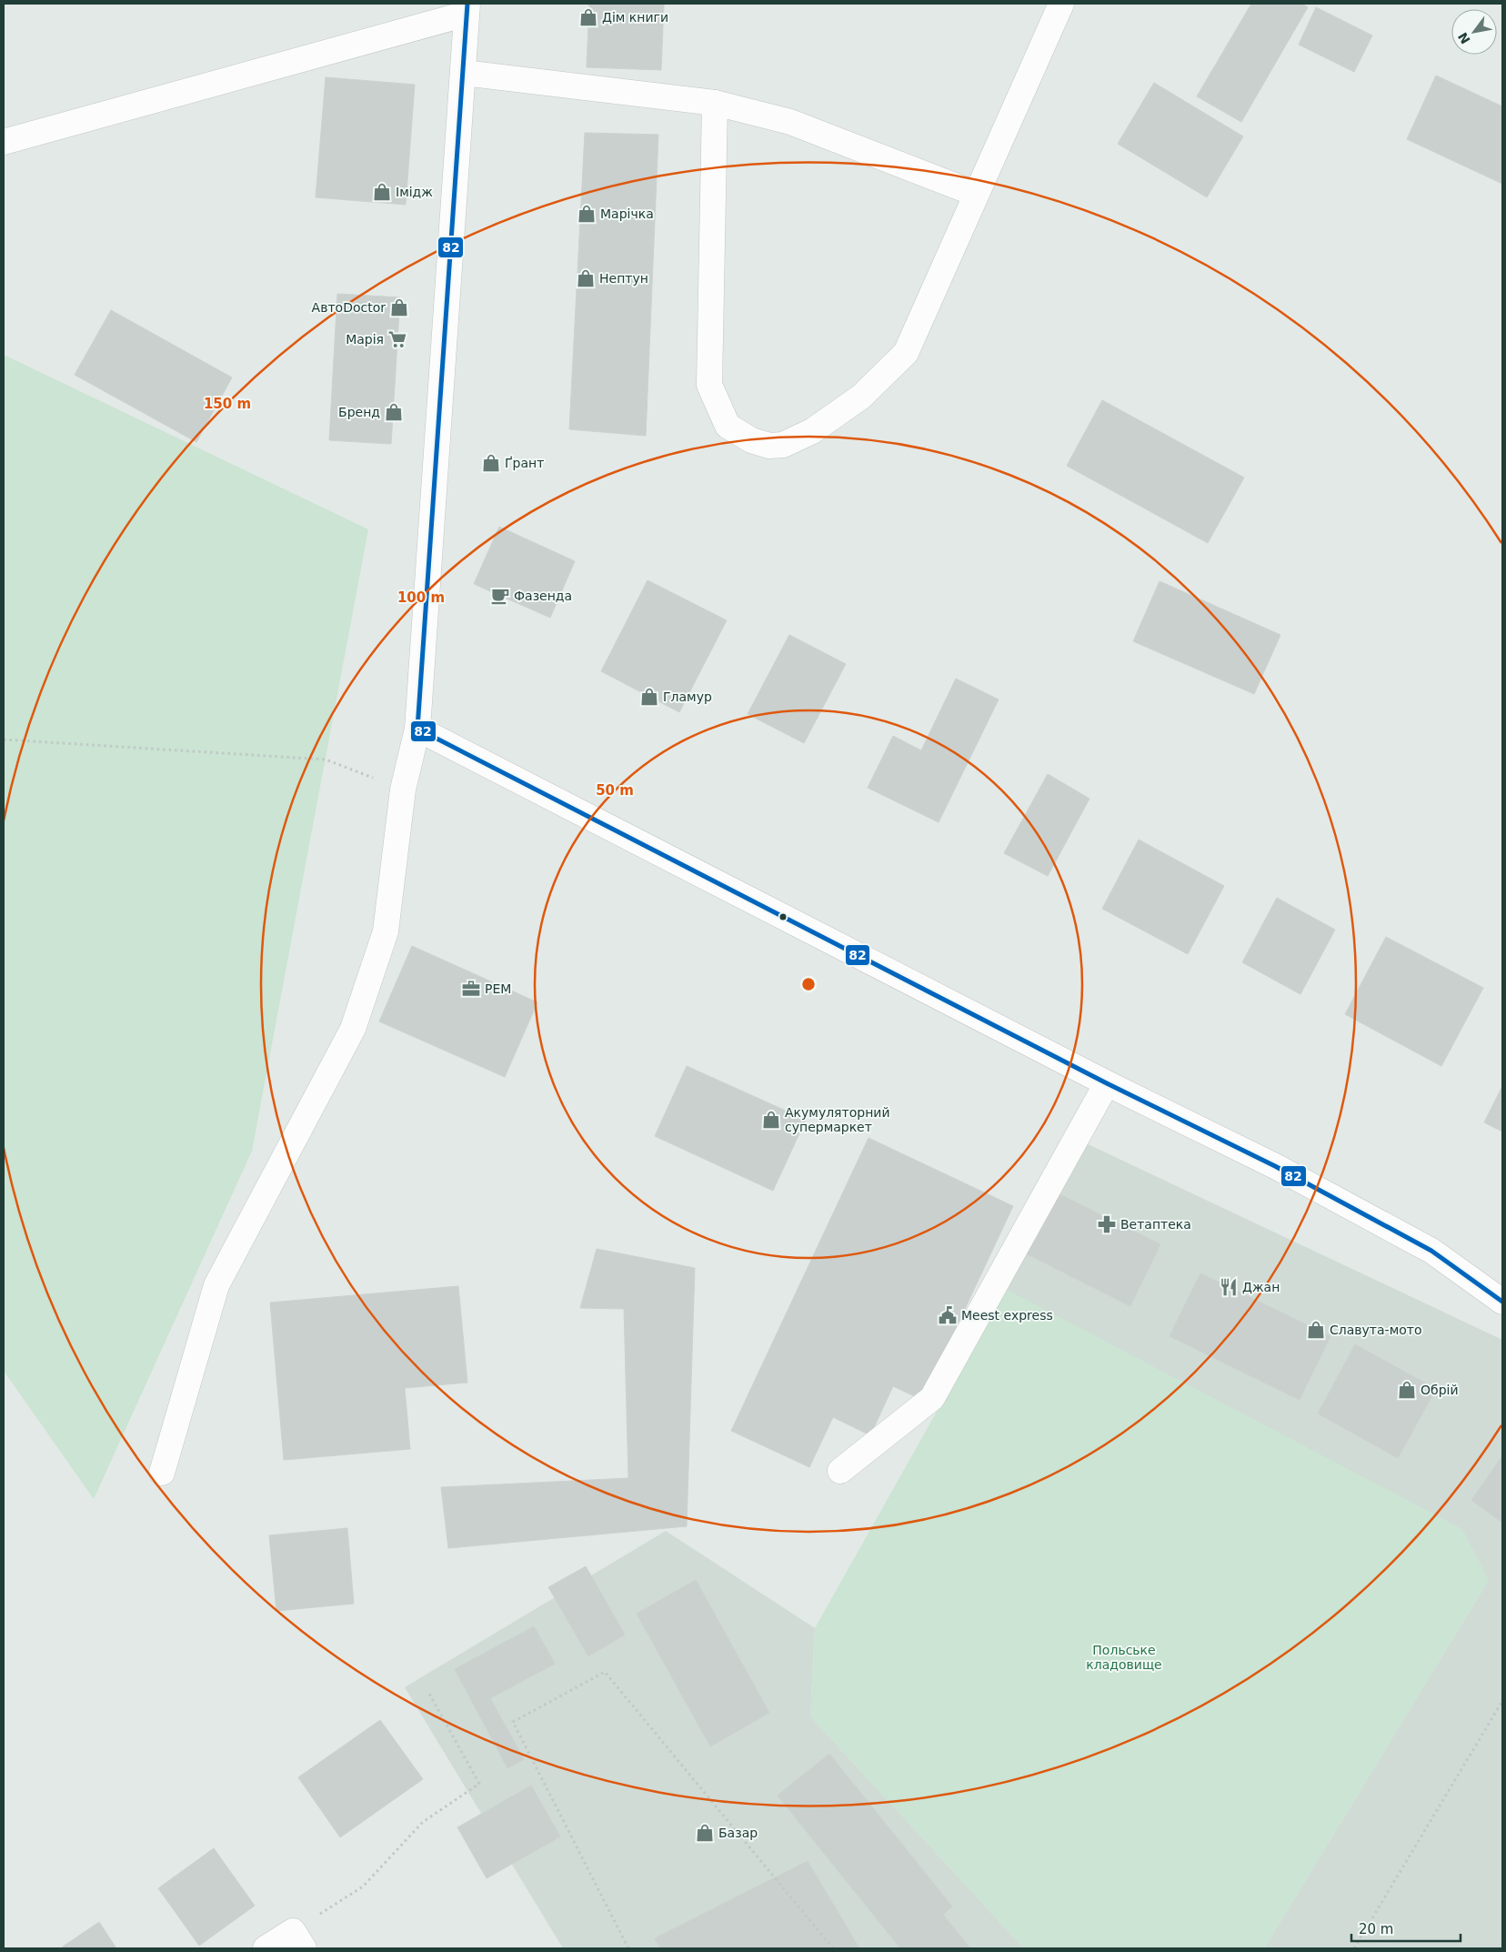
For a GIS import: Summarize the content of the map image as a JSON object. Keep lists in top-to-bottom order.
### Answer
{
  "parks": ["Польське кладовище"],
  "places": {
    "shop": [
      "Дім книги",
      "Імідж",
      "Марічка",
      "Нептун",
      "АвтоDoctor",
      "Бренд",
      "Ґрант",
      "Гламур",
      "Акумуляторний супермаркет",
      "Славута-мото",
      "Обрій",
      "Базар"
    ],
    "supermarket": ["Марія"],
    "cafe": ["Фазенда"],
    "office": ["РЕМ"],
    "pharmacy": ["Ветаптека"],
    "restaurant": ["Джан"],
    "public building": ["Meest express"]
  },
  "lines": ["transit line 82"],
  "scale_bar": "20 m",
  "north": "bottom left",
  "rings": ["150 m", "100 m", "50 m"]
}
